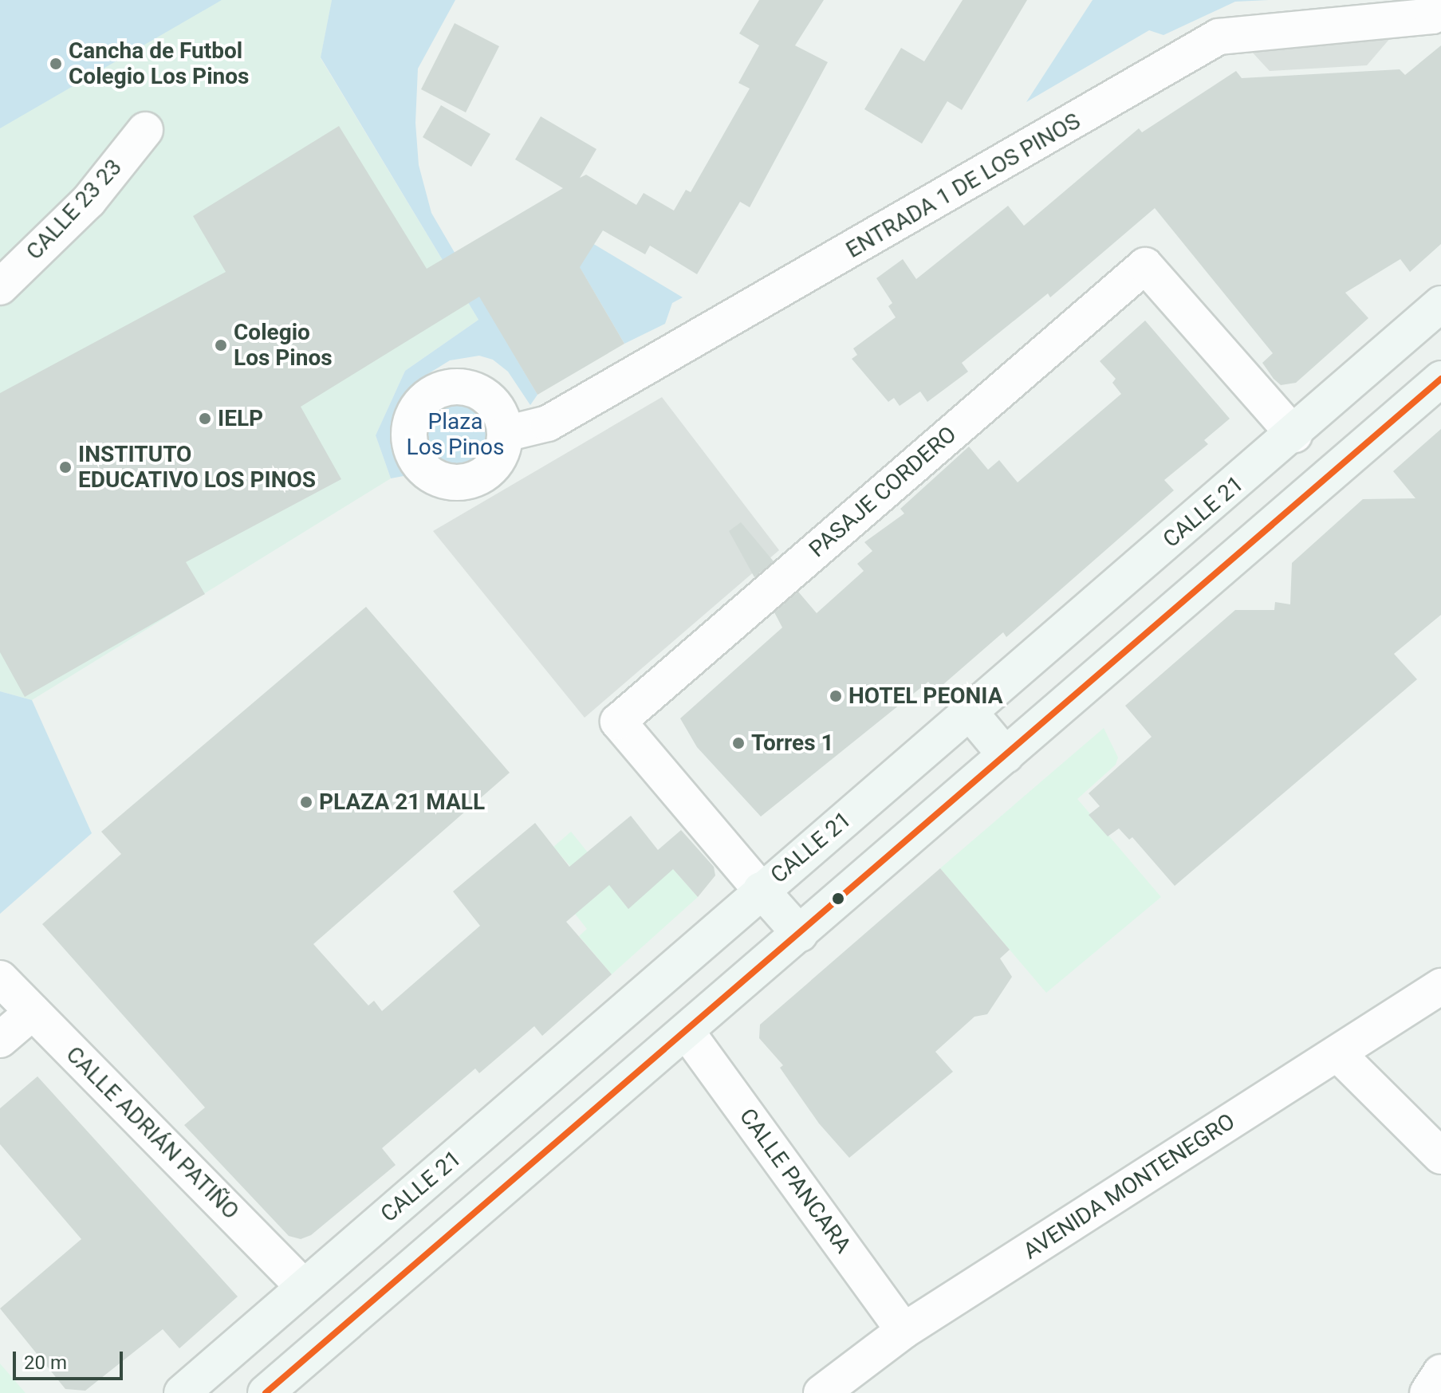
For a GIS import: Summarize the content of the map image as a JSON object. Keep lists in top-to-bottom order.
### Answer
{
  "streets": {
    "main road": ["CALLE 21"],
    "street": [
      "ENTRADA 1 DE LOS PINOS",
      "CALLE 23 23",
      "PASAJE CORDERO",
      "CALLE ADRIÁN PATIÑO",
      "CALLE PANCARA",
      "AVENIDA MONTENEGRO"
    ]
  },
  "crossings": [
    ["PASAJE CORDERO", "CALLE 21"],
    ["CALLE 21", "CALLE ADRIÁN PATIÑO"],
    ["CALLE PANCARA", "AVENIDA MONTENEGRO"]
  ],
  "parks": ["Plaza Los Pinos"],
  "places": [
    "Cancha de Futbol Colegio Los Pinos",
    "Colegio Los Pinos",
    "IELP",
    "INSTITUTO EDUCATIVO LOS PINOS",
    "HOTEL PEONIA",
    "Torres 1",
    "PLAZA 21 MALL"
  ],
  "scale_bar": "20 m"
}
